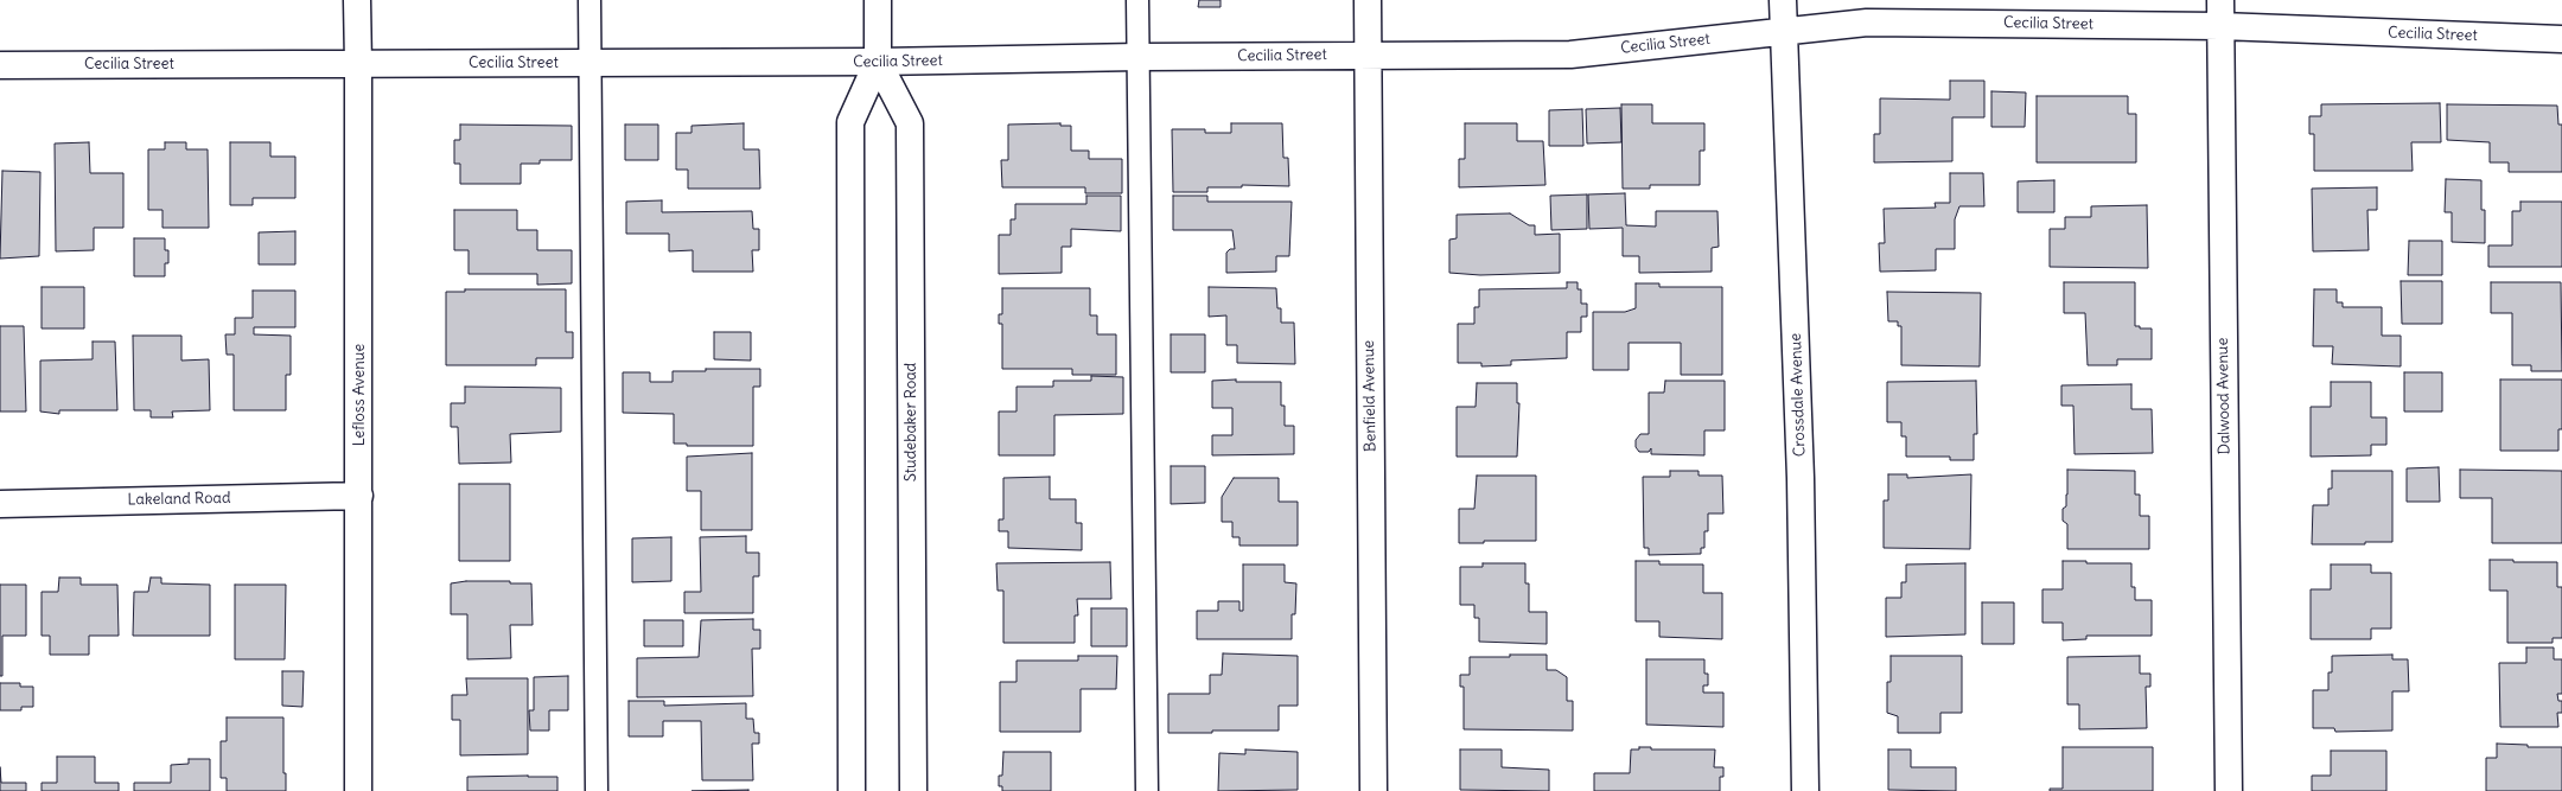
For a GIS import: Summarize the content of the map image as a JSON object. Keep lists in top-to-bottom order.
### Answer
{
  "streets": {
    "street": [
      "Cecilia Street",
      "Lefloss Avenue",
      "Crossdale Avenue",
      "Benfield Avenue",
      "Dalwood Avenue",
      "Studebaker Road",
      "Lakeland Road"
    ]
  },
  "crossings": [
    ["Cecilia Street", "Lefloss Avenue"],
    ["Cecilia Street", "Crossdale Avenue"],
    ["Cecilia Street", "Benfield Avenue"],
    ["Cecilia Street", "Dalwood Avenue"],
    ["Cecilia Street", "Studebaker Road"],
    ["Lefloss Avenue", "Lakeland Road"]
  ]
}
